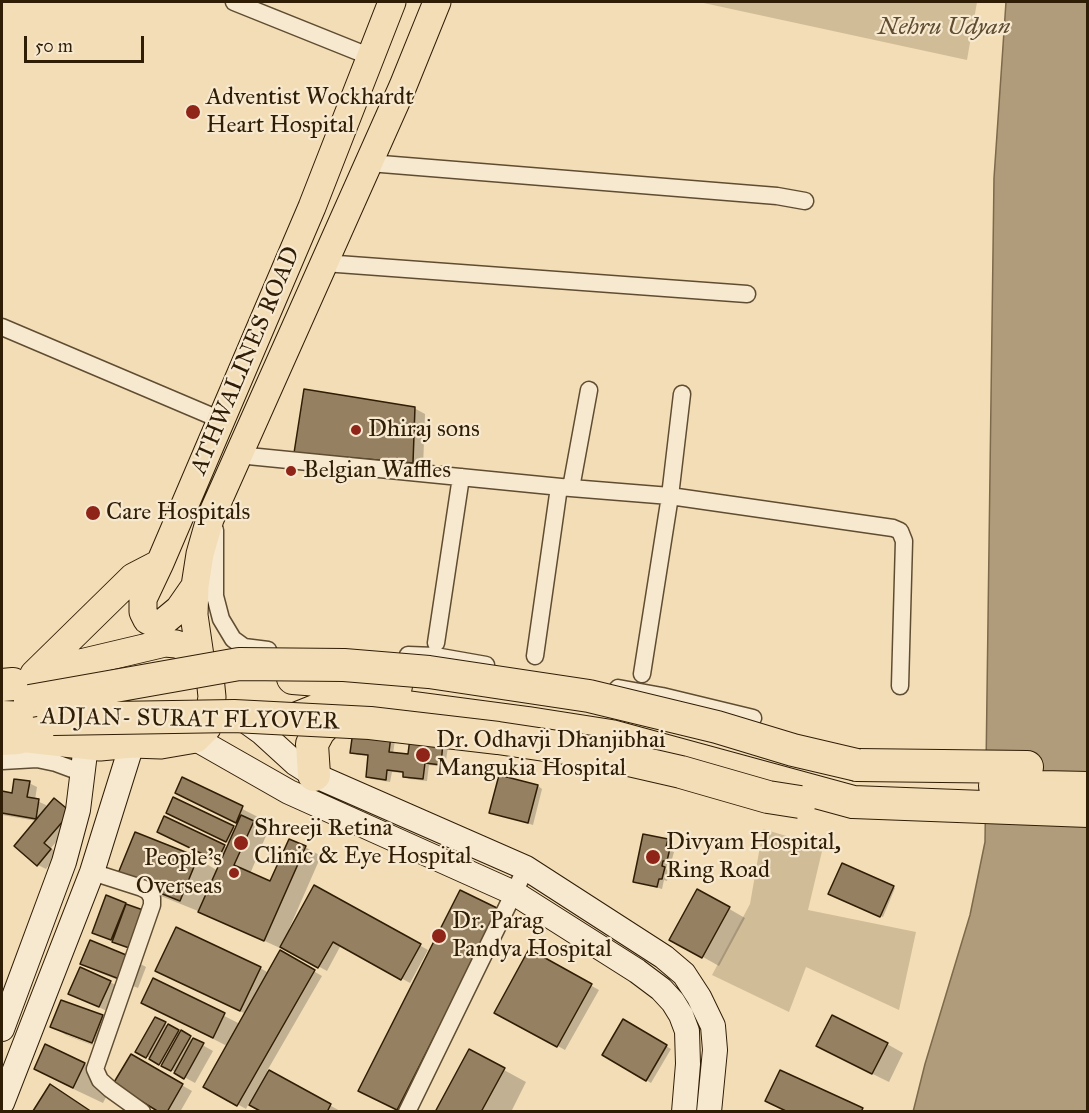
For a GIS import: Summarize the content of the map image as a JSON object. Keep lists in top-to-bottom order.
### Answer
{
  "streets": {
    "highway": ["ADJAN- SURAT FLYOVER"],
    "main road": ["ATHWALINES ROAD"]
  },
  "parks": ["Nehru Udyan"],
  "places": [
    "Adventist Wockhardt Heart Hospital",
    "Dhiraj sons",
    "Belgian Waffles",
    "Care Hospitals",
    "Dr. Odhavji Dhanjibhai Mangukia Hospital",
    "Shreeji Retina Clinic & Eye Hospital",
    "Divyam Hospital, Ring Road",
    "People's Overseas",
    "Dr. Parag Pandya Hospital"
  ],
  "scale_bar": "50 m"
}
